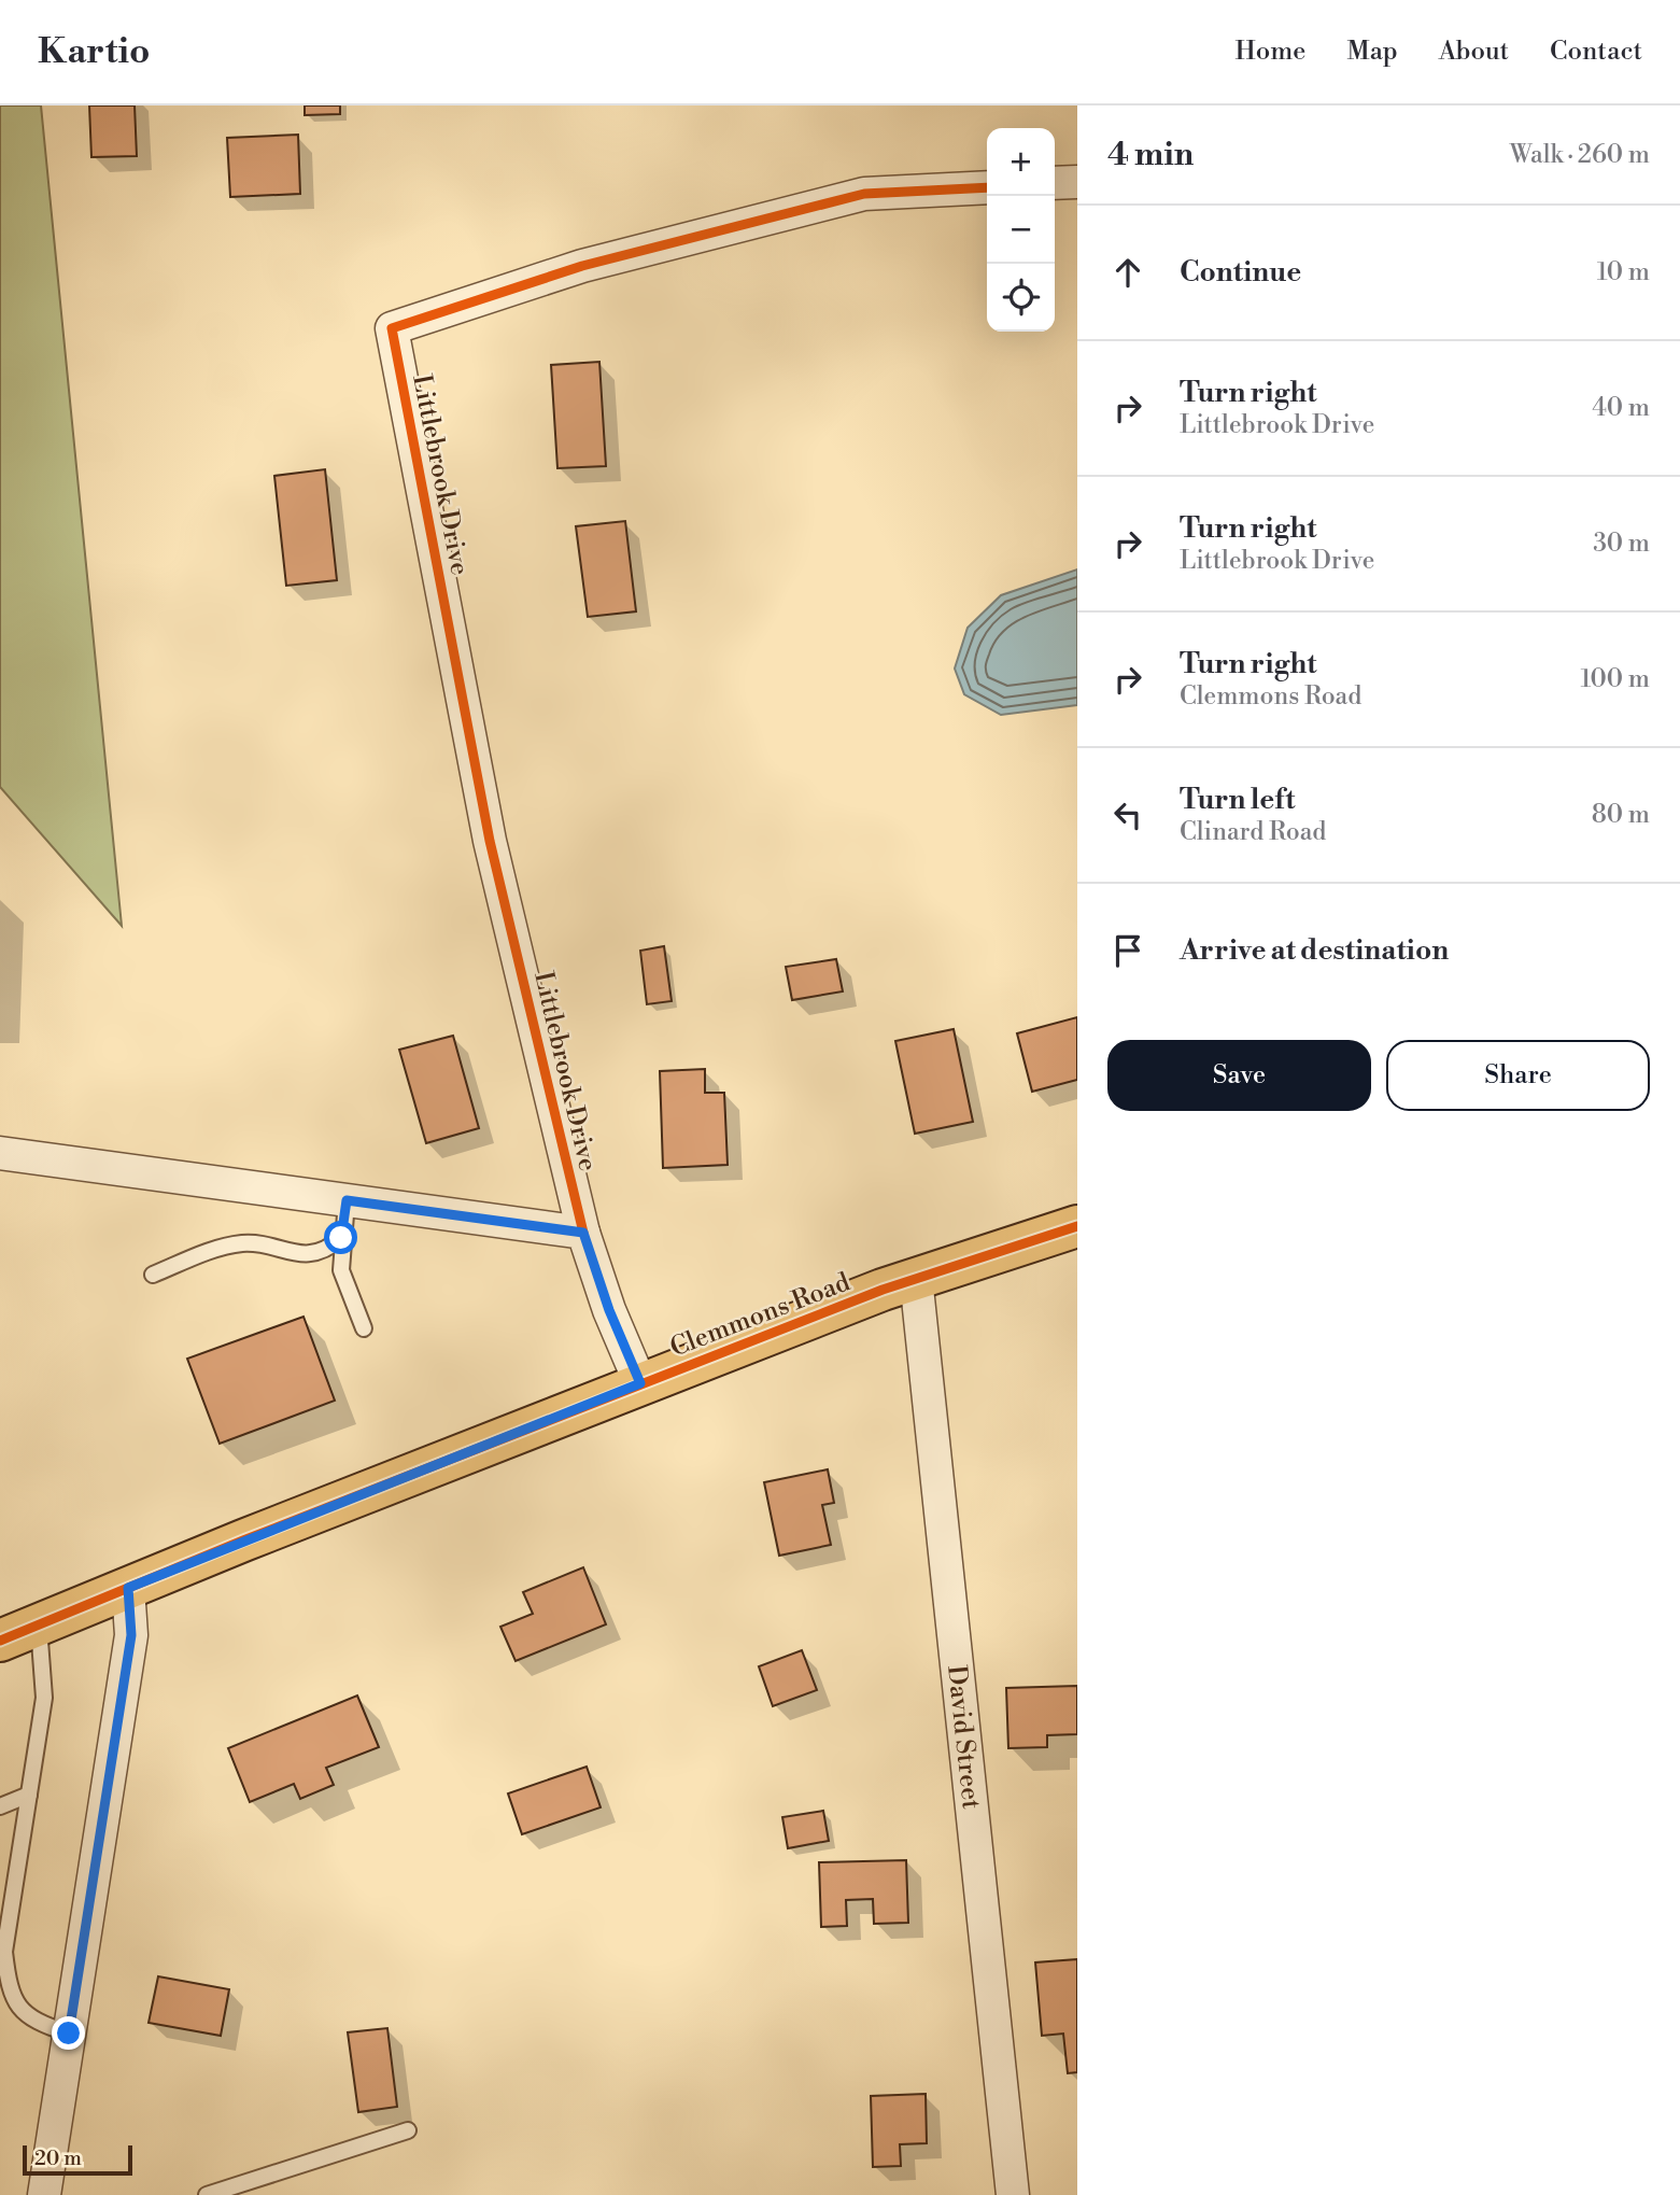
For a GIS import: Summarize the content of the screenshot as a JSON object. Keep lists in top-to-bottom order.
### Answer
{
  "streets": {
    "main road": ["Clemmons Road"],
    "street": ["Littlebrook Drive", "David Street"]
  },
  "crossings": [
    ["Littlebrook Drive", "Clemmons Road"],
    ["Clemmons Road", "David Street"]
  ],
  "scale_bar": "20 m",
  "page": {
    "header": "Kartio",
    "nav": [
      "Home",
      "Map",
      "About",
      "Contact"
    ],
    "heading": ["4 min", "Walk · 260 m"],
    "map_buttons": ["+", "−"],
    "list": [
      ["Continue", "10 m"],
      ["Turn right", "Littlebrook Drive", "40 m"],
      ["Turn right", "Littlebrook Drive", "30 m"],
      ["Turn right", "Clemmons Road", "100 m"],
      ["Turn left", "Clinard Road", "80 m"],
      "Arrive at destination"
    ],
    "buttons": ["Save", "Share"],
    "scale": "20 m"
  }
}
